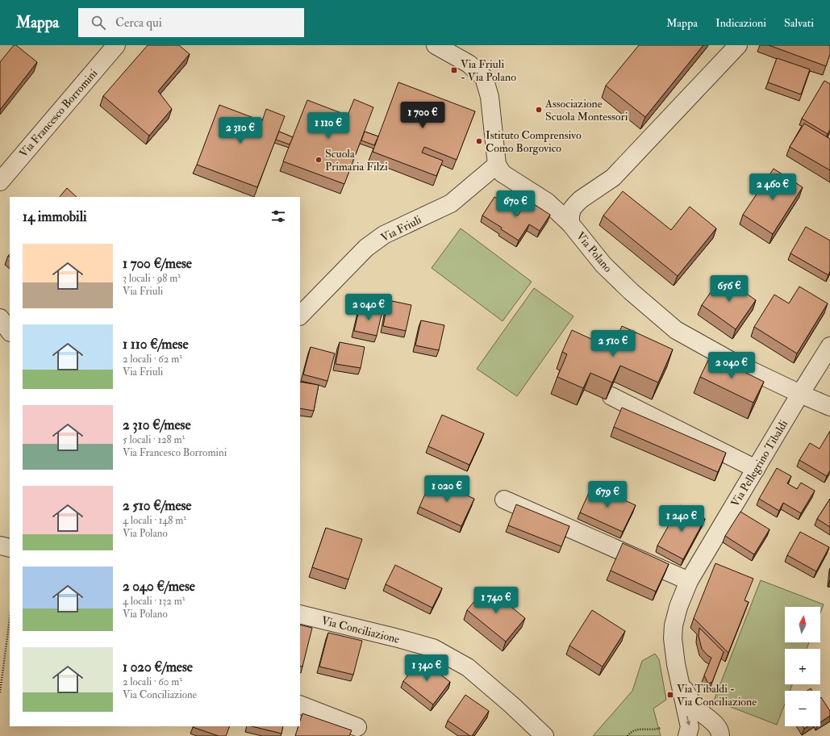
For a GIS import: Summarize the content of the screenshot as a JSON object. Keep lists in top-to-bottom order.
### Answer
{
  "streets": {
    "street": [
      "Via Francesco Borromini",
      "Via Friuli",
      "Via Polano",
      "Via Pellegrino Tibaldi",
      "Via Conciliazione"
    ]
  },
  "crossings": [
    ["Via Polano", "Via Pellegrino Tibaldi"]
  ],
  "places": {
    "transit": ["Via Friuli - Via Polano", "Via Tibaldi - Via Conciliazione"],
    "other": ["Associazione Scuola Montessori", "Istituto Comprensivo Como Borgovico", "Scuola Primaria Filzi"]
  },
  "north": "top",
  "page": {
    "header": "Mappa",
    "search": "Cerca qui",
    "nav": ["Mappa", "Indicazioni", "Salvati"],
    "price": [
      "1 700 €",
      "1 110 €",
      "2 310 €",
      "2 460 €",
      "670 €",
      "656 €",
      "2 040 €",
      "2 510 €",
      "2 040 €",
      "1 020 €",
      "679 €",
      "1 240 €",
      "1 740 €",
      "1 340 €"
    ],
    "heading": "14 immobili",
    "list": [
      {
        "name": "1 700 €/mese",
        "note": "3 locali · 98 m² · Via Friuli"
      },
      {
        "name": "1 110 €/mese",
        "note": "2 locali · 62 m² · Via Friuli"
      },
      {
        "name": "2 310 €/mese",
        "note": "5 locali · 128 m² · Via Francesco Borromini"
      },
      {
        "name": "2 510 €/mese",
        "note": "4 locali · 148 m² · Via Polano"
      },
      {
        "name": "2 040 €/mese",
        "note": "4 locali · 132 m² · Via Polano"
      },
      {
        "name": "1 020 €/mese",
        "note": "2 locali · 60 m² · Via Conciliazione"
      }
    ],
    "map_buttons": ["+", "−"]
  }
}
